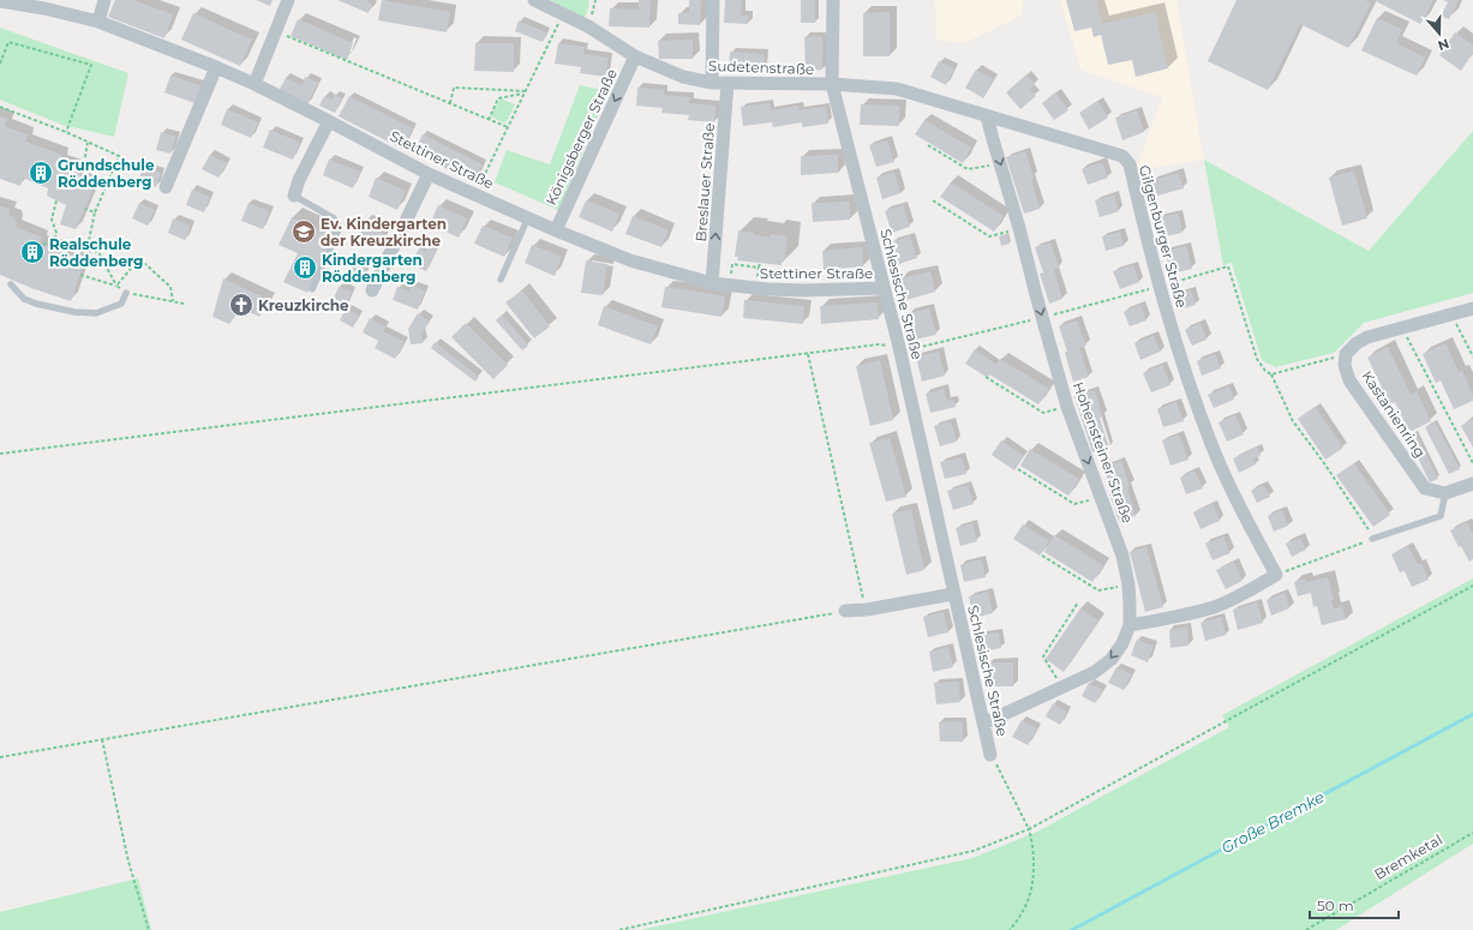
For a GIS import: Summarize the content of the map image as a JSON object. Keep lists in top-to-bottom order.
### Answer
{
  "streets": {
    "street": [
      "Sudetenstraße",
      "Königsberger Straße",
      "Stettiner Straße",
      "Breslauer Straße",
      "Gilgenburger Straße",
      "Schlesische Straße",
      "Kastanienring",
      "Hohensteiner Straße"
    ],
    "path": ["Bremketal"]
  },
  "crossings": [
    ["Sudetenstraße", "Königsberger Straße"],
    ["Sudetenstraße", "Breslauer Straße"],
    ["Sudetenstraße", "Gilgenburger Straße"],
    ["Sudetenstraße", "Schlesische Straße"],
    ["Königsberger Straße", "Stettiner Straße"],
    ["Stettiner Straße", "Breslauer Straße"],
    ["Stettiner Straße", "Schlesische Straße"],
    ["Gilgenburger Straße", "Schlesische Straße"],
    ["Gilgenburger Straße", "Hohensteiner Straße"],
    ["Schlesische Straße", "Hohensteiner Straße"]
  ],
  "one_way": ["Königsberger Straße", "Breslauer Straße", "Hohensteiner Straße"],
  "water": ["Große Bremke"],
  "places": {
    "building": ["Grundschule Röddenberg", "Realschule Röddenberg", "Kindergarten Röddenberg"],
    "school or university": ["Ev. Kindergarten der Kreuzkirche"],
    "church": ["Kreuzkirche"]
  },
  "scale_bar": "50 m",
  "north": "bottom"
}
